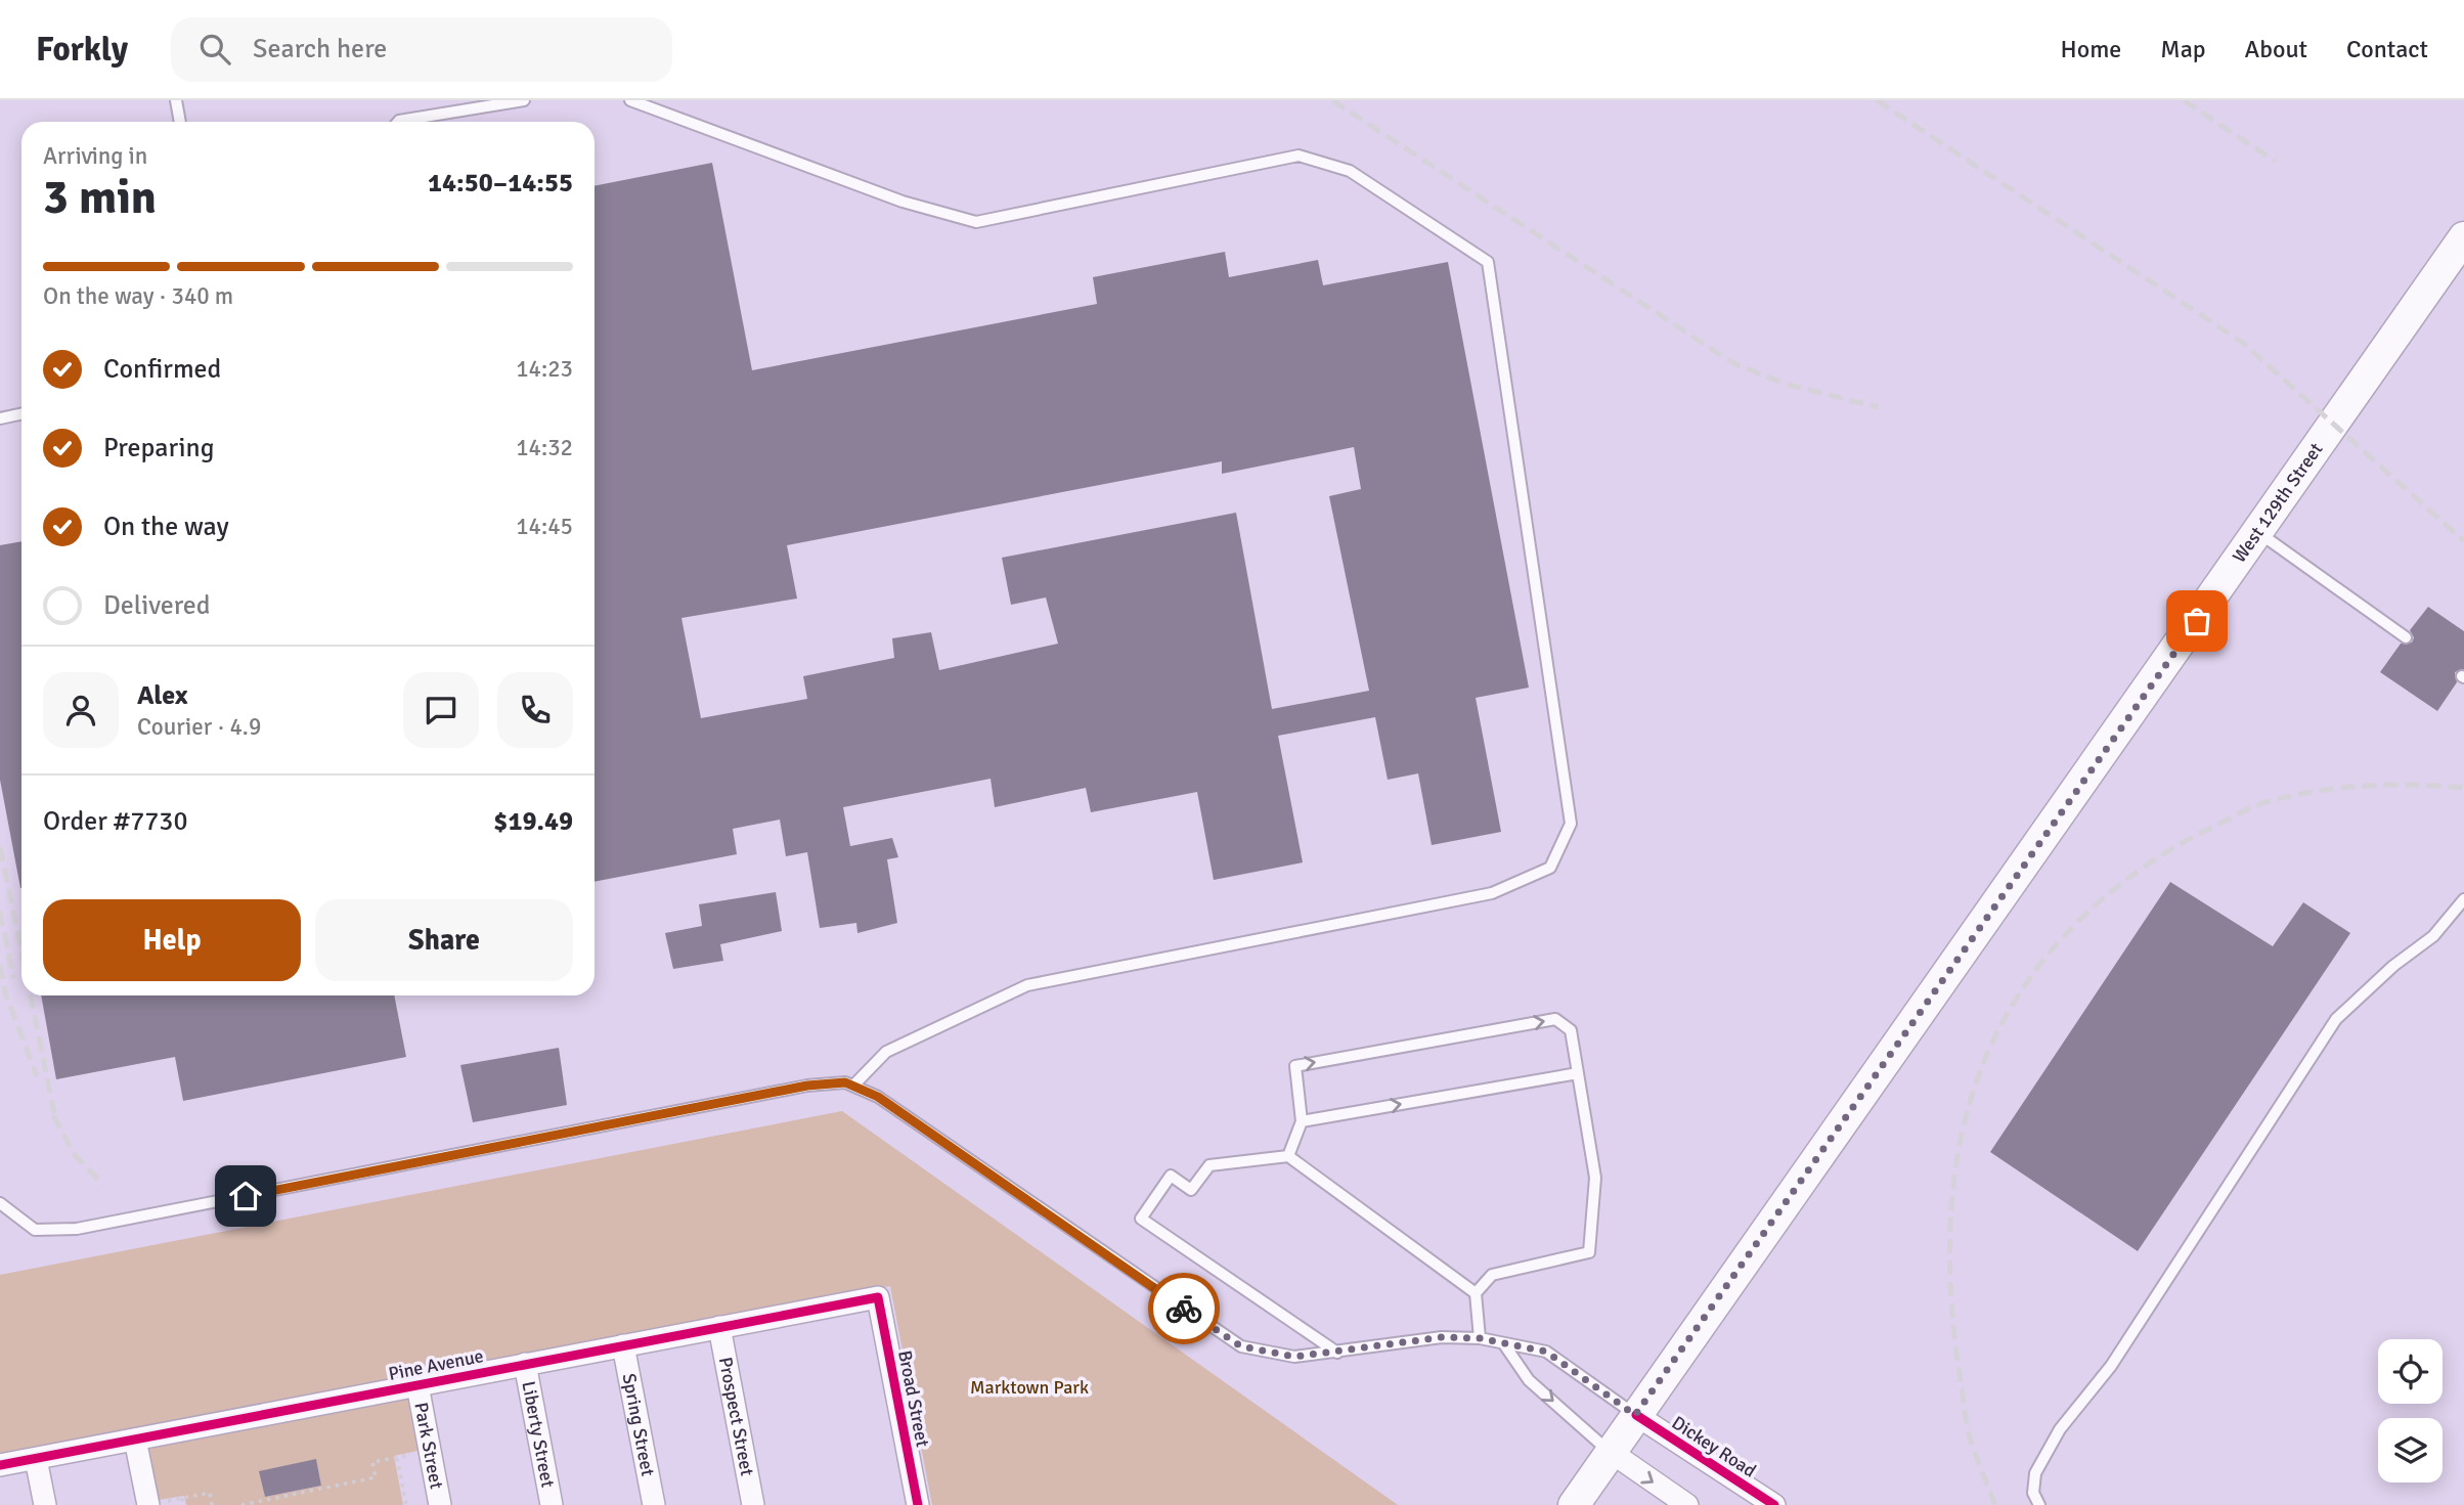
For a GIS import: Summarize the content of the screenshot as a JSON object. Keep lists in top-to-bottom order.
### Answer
{
  "streets": {
    "main road": ["West 129th Street"],
    "street": [
      "Pine Avenue",
      "Broad Street",
      "Prospect Street",
      "Spring Street",
      "Liberty Street",
      "Park Street",
      "Dickey Road"
    ]
  },
  "crossings": [
    ["West 129th Street", "Dickey Road"],
    ["Pine Avenue", "Broad Street"],
    ["Pine Avenue", "Prospect Street"],
    ["Pine Avenue", "Spring Street"],
    ["Pine Avenue", "Liberty Street"],
    ["Pine Avenue", "Park Street"]
  ],
  "parks": ["Marktown Park"],
  "page": {
    "header": "Forkly",
    "search": "Search here",
    "nav": [
      "Home",
      "Map",
      "About",
      "Contact"
    ],
    "heading": ["3 min", "Arriving in", "14:50–14:55"],
    "panel": [
      "Alex",
      "Courier · 4.9",
      "Order #7730",
      "$19.49"
    ],
    "bar": "On the way · 340 m",
    "list": [
      ["Confirmed", "14:23"],
      ["Preparing", "14:32"],
      ["On the way", "14:45"],
      "Delivered"
    ],
    "buttons": ["Help", "Share"]
  }
}
